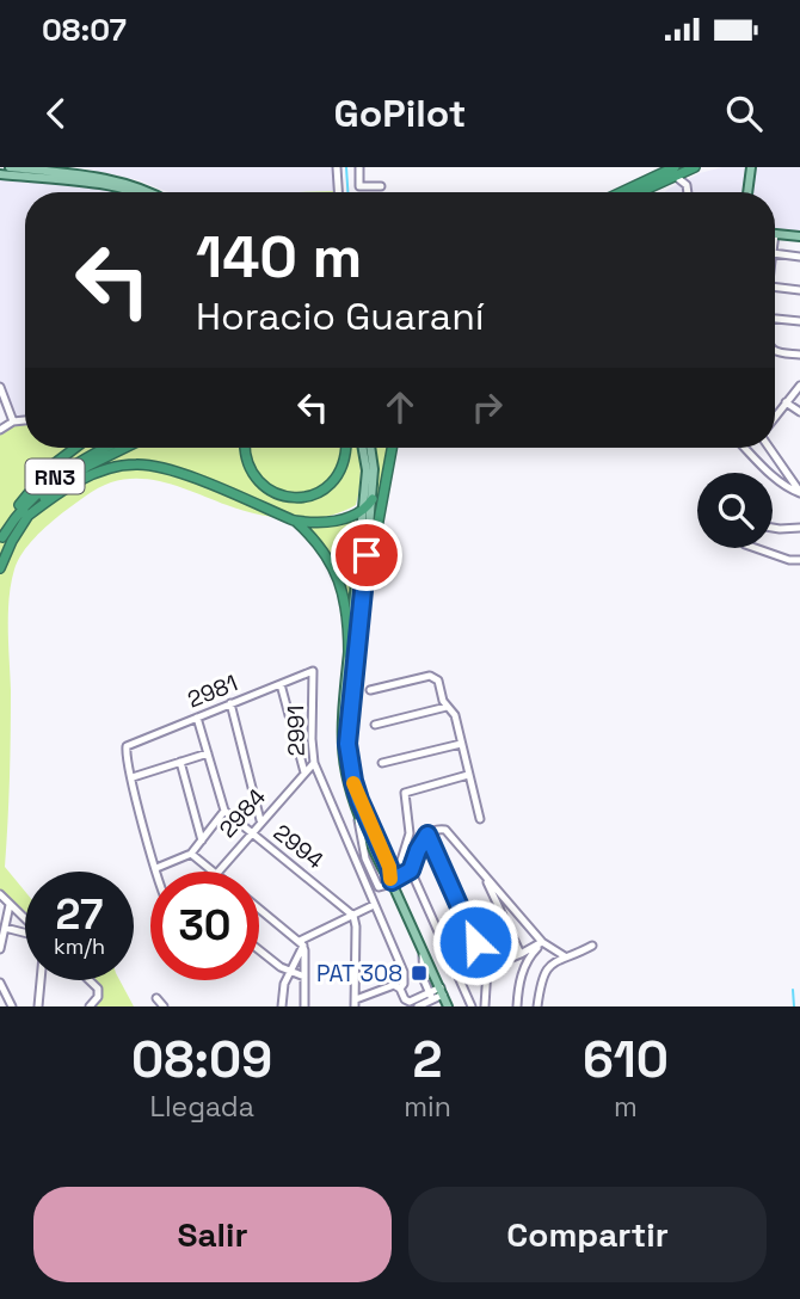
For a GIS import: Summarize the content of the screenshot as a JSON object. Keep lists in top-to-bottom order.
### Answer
{
  "streets": {
    "highway": ["RN3"],
    "street": [
      "2981",
      "2991",
      "2984",
      "2994"
    ]
  },
  "crossings": [
    ["2981", "2991"],
    ["2991", "2984"],
    ["2984", "2994"]
  ],
  "places": {
    "transit": ["PAT 308"]
  },
  "page": {
    "status": "08:07",
    "header": "GoPilot",
    "turn": ["140 m", "Horacio Guaraní"],
    "speed": "27 km/h",
    "limit": "30",
    "eta": [
      "08:09",
      "Llegada",
      "2",
      "min",
      "610",
      "m"
    ],
    "buttons": ["Salir", "Compartir"]
  }
}
